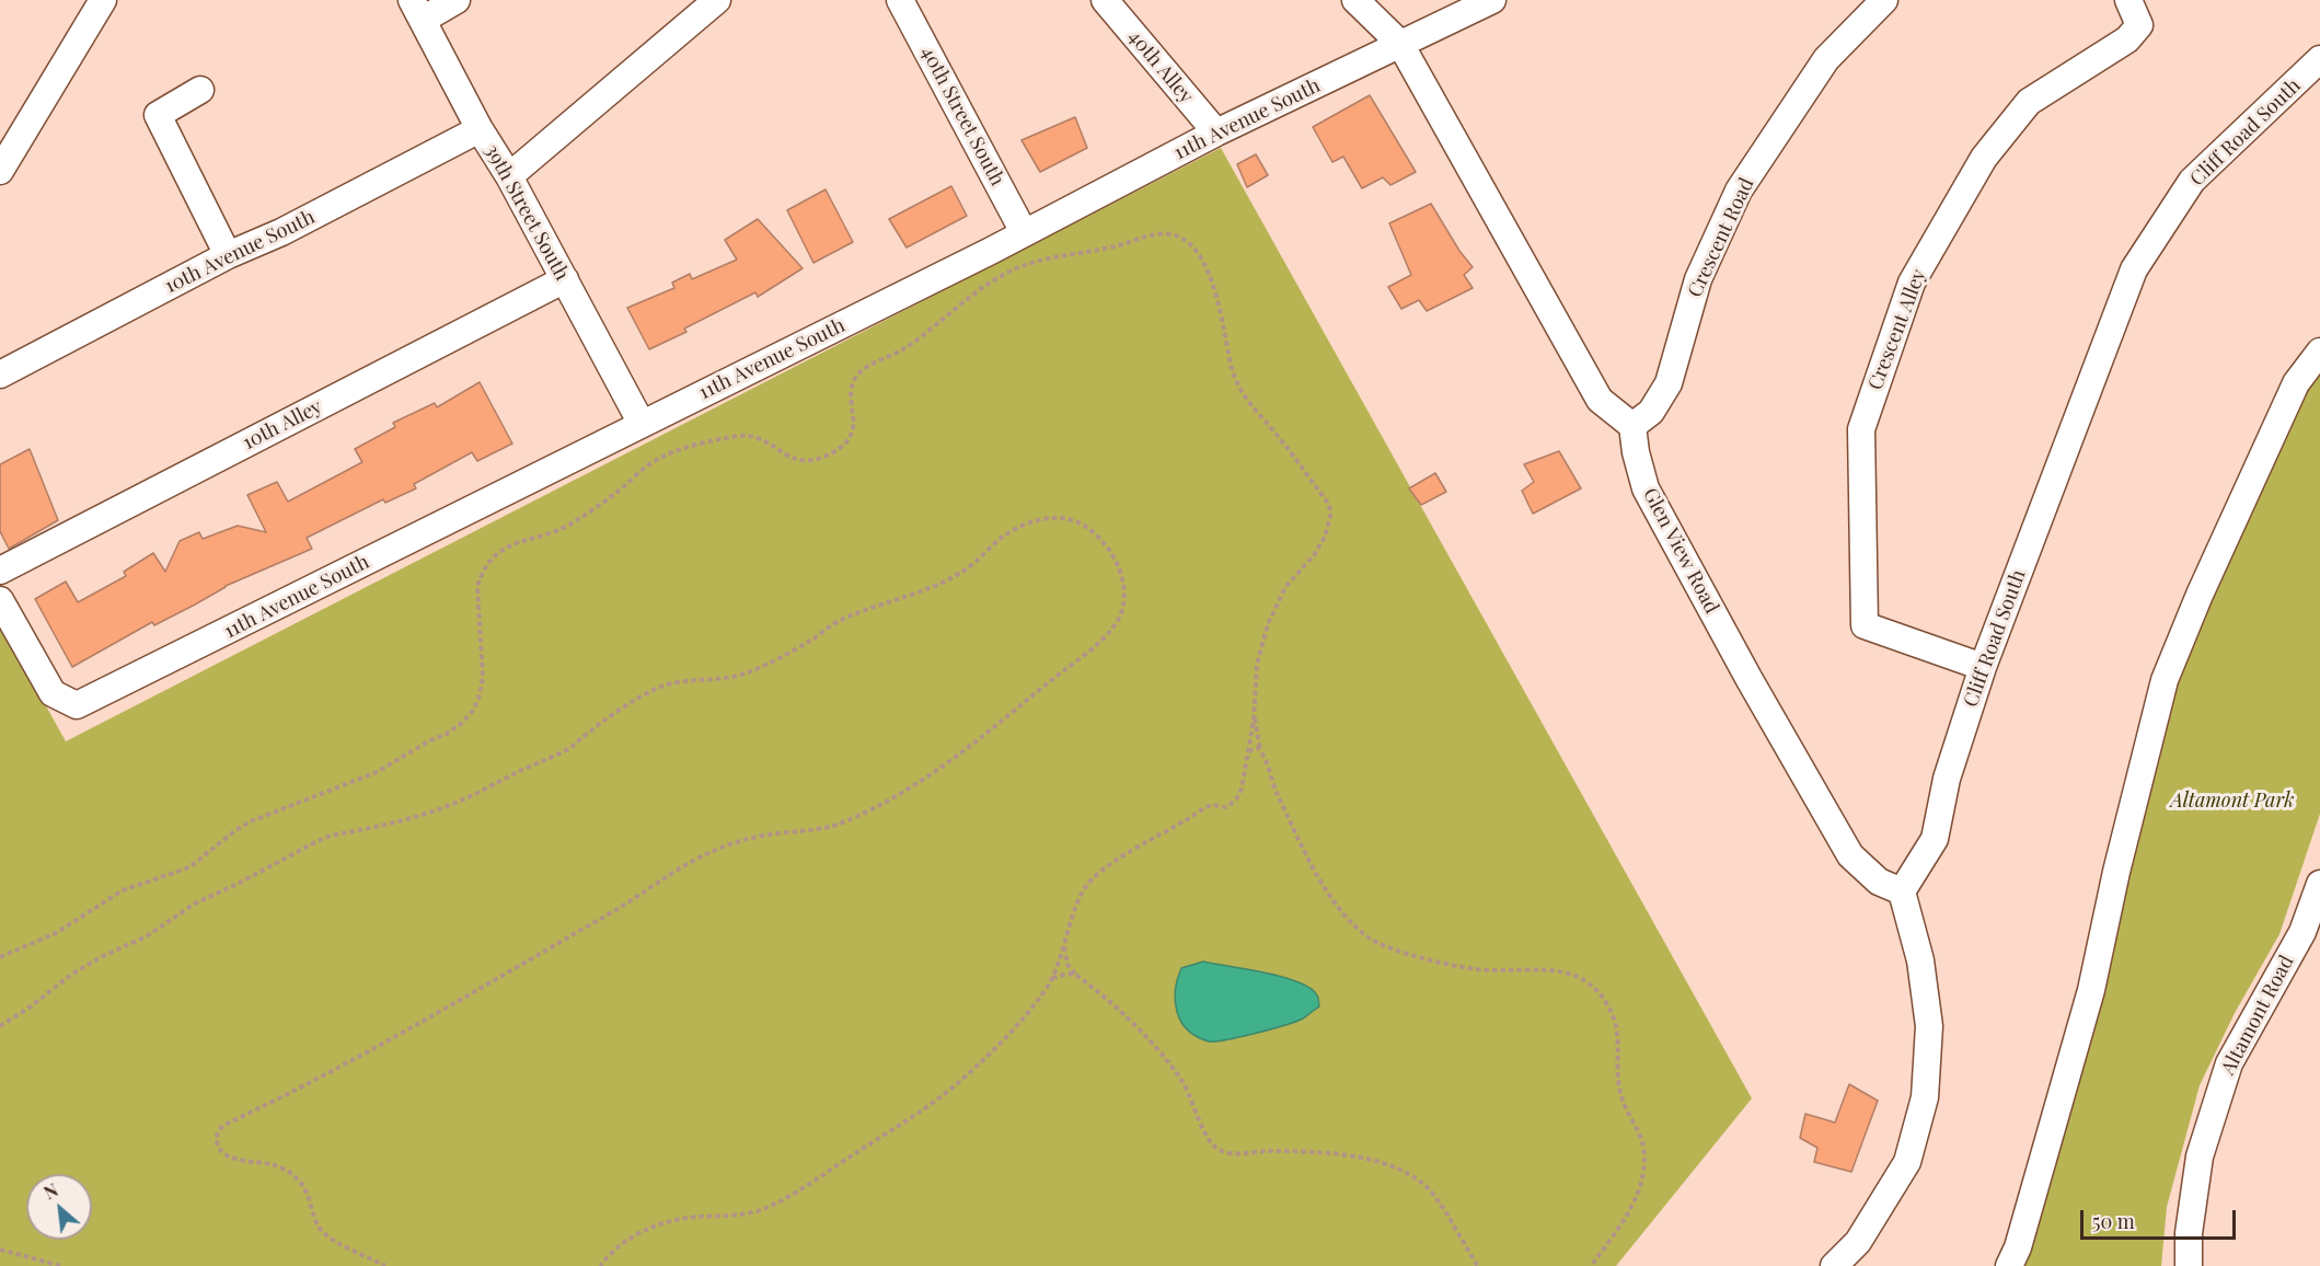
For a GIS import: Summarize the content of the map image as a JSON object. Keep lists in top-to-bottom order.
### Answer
{
  "streets": {
    "street": [
      "40th Alley",
      "40th Street South",
      "11th Avenue South",
      "Cliff Road South",
      "39th Street South",
      "Crescent Road",
      "10th Avenue South",
      "Crescent Alley",
      "10th Alley",
      "Glen View Road",
      "Altamont Road"
    ]
  },
  "crossings": [
    ["40th Alley", "11th Avenue South"],
    ["40th Street South", "11th Avenue South"],
    ["11th Avenue South", "39th Street South"],
    ["Cliff Road South", "Crescent Alley"],
    ["Cliff Road South", "Glen View Road"],
    ["39th Street South", "10th Avenue South"],
    ["39th Street South", "10th Alley"],
    ["Crescent Road", "Glen View Road"]
  ],
  "parks": ["Altamont Park"],
  "scale_bar": "50 m",
  "north": "top left"
}
